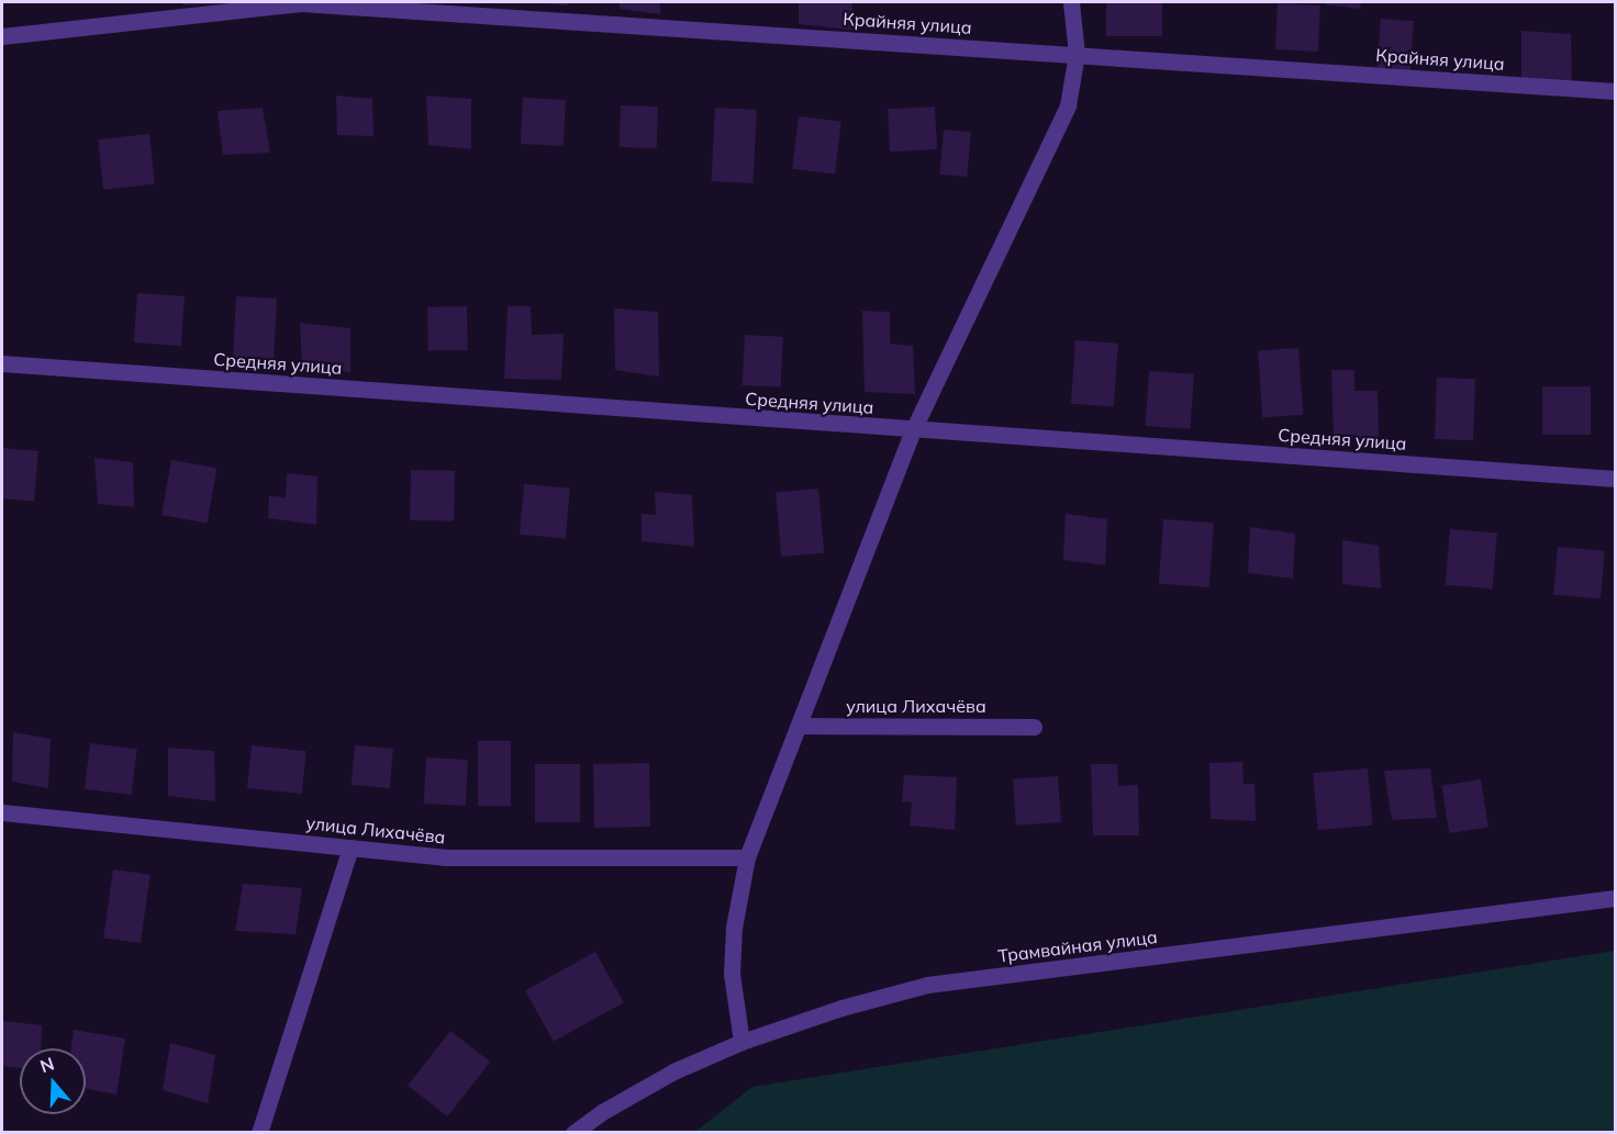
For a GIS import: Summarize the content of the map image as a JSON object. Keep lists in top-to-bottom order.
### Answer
{
  "streets": {
    "street": [
      "Крайняя улица",
      "Средняя улица",
      "улица Лихачёва",
      "Трамвайная улица"
    ]
  },
  "north": "top"
}
